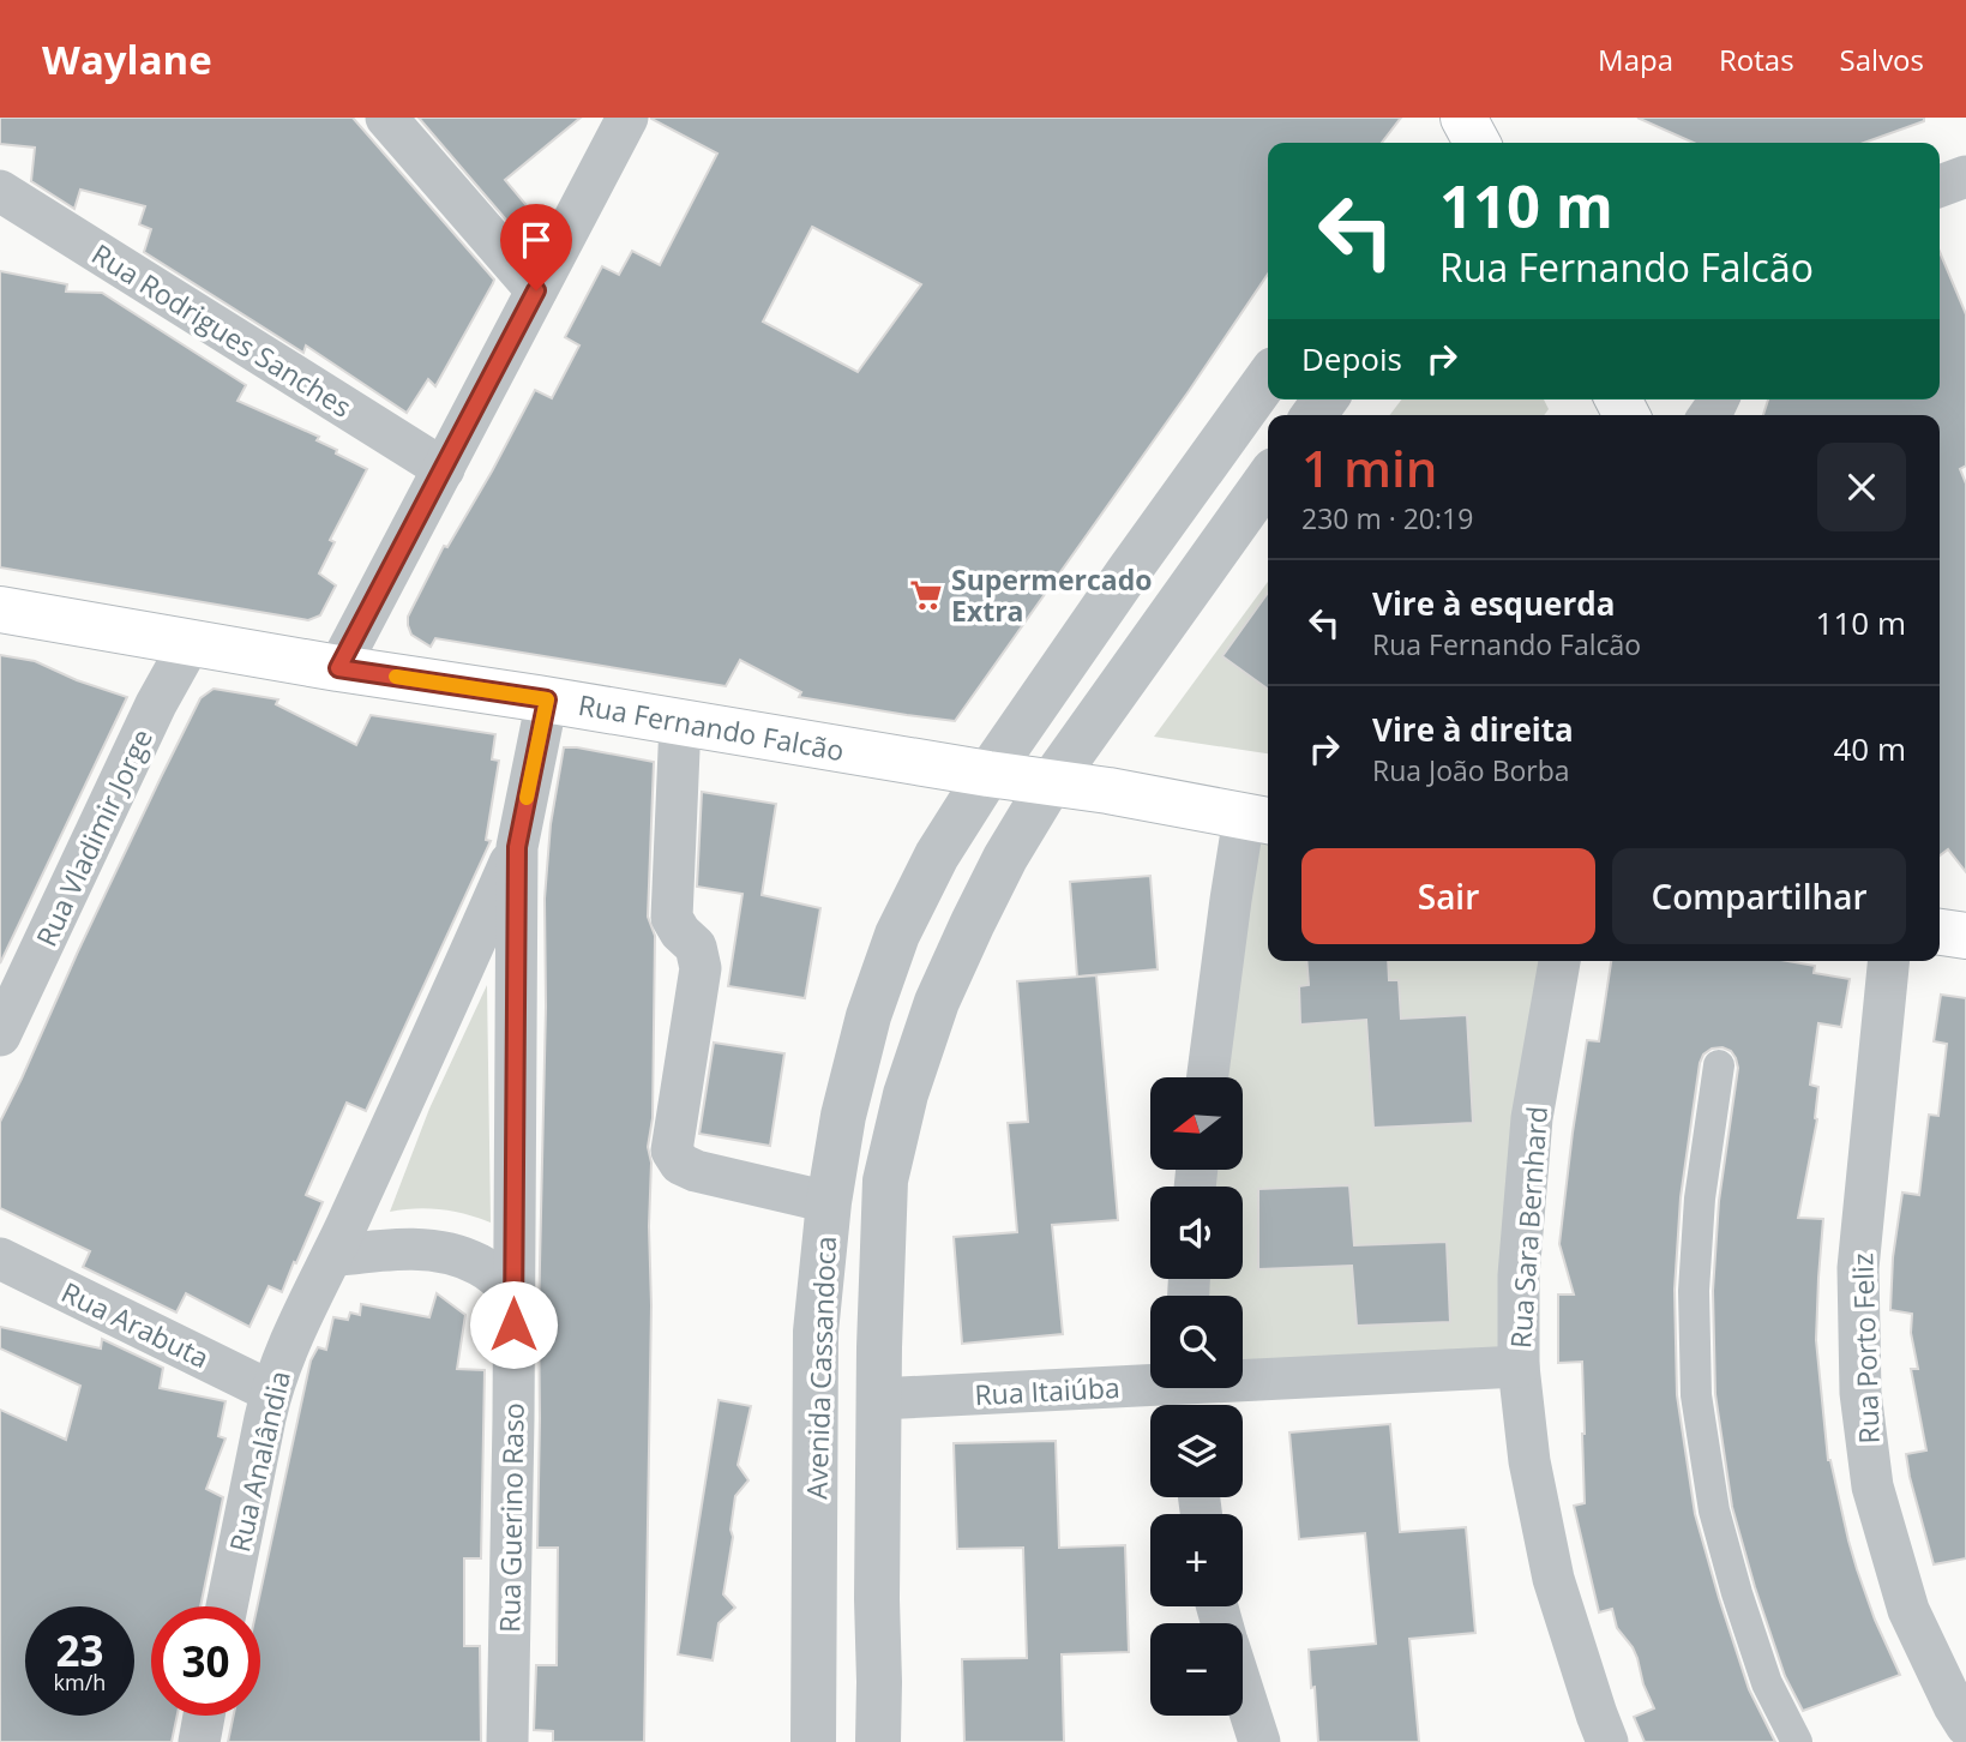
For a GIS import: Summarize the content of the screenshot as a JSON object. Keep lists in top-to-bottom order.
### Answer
{
  "streets": {
    "main road": ["Rua Fernando Falcão"],
    "street": [
      "Rua Rodrigues Sanches",
      "Rua Vladimir Jorge",
      "Rua Sara Bernhard",
      "Rua Arabuta",
      "Rua Porto Feliz",
      "Avenida Cassandoca",
      "Rua Itaiúba",
      "Rua Analândia",
      "Rua Guerino Raso"
    ]
  },
  "crossings": [
    ["Rua Fernando Falcão", "Rua Vladimir Jorge"],
    ["Rua Fernando Falcão", "Avenida Cassandoca"],
    ["Rua Sara Bernhard", "Rua Itaiúba"],
    ["Rua Arabuta", "Rua Analândia"],
    ["Rua Analândia", "Rua Guerino Raso"]
  ],
  "places": {
    "supermarket": ["Supermercado Extra"]
  },
  "north": "left",
  "page": {
    "header": "Waylane",
    "nav": ["Mapa", "Rotas", "Salvos"],
    "turn": ["110 m", "Rua Fernando Falcão"],
    "then": "Depois",
    "heading": ["1 min", "230 m · 20:19"],
    "list": [
      {
        "name": "Vire à esquerda",
        "note": "Rua Fernando Falcão",
        "value": "110 m"
      },
      {
        "name": "Vire à direita",
        "note": "Rua João Borba",
        "value": "40 m"
      }
    ],
    "buttons": ["Sair", "Compartilhar"],
    "map_buttons": ["+", "−"],
    "speed": "23 km/h",
    "limit": "30"
  }
}
